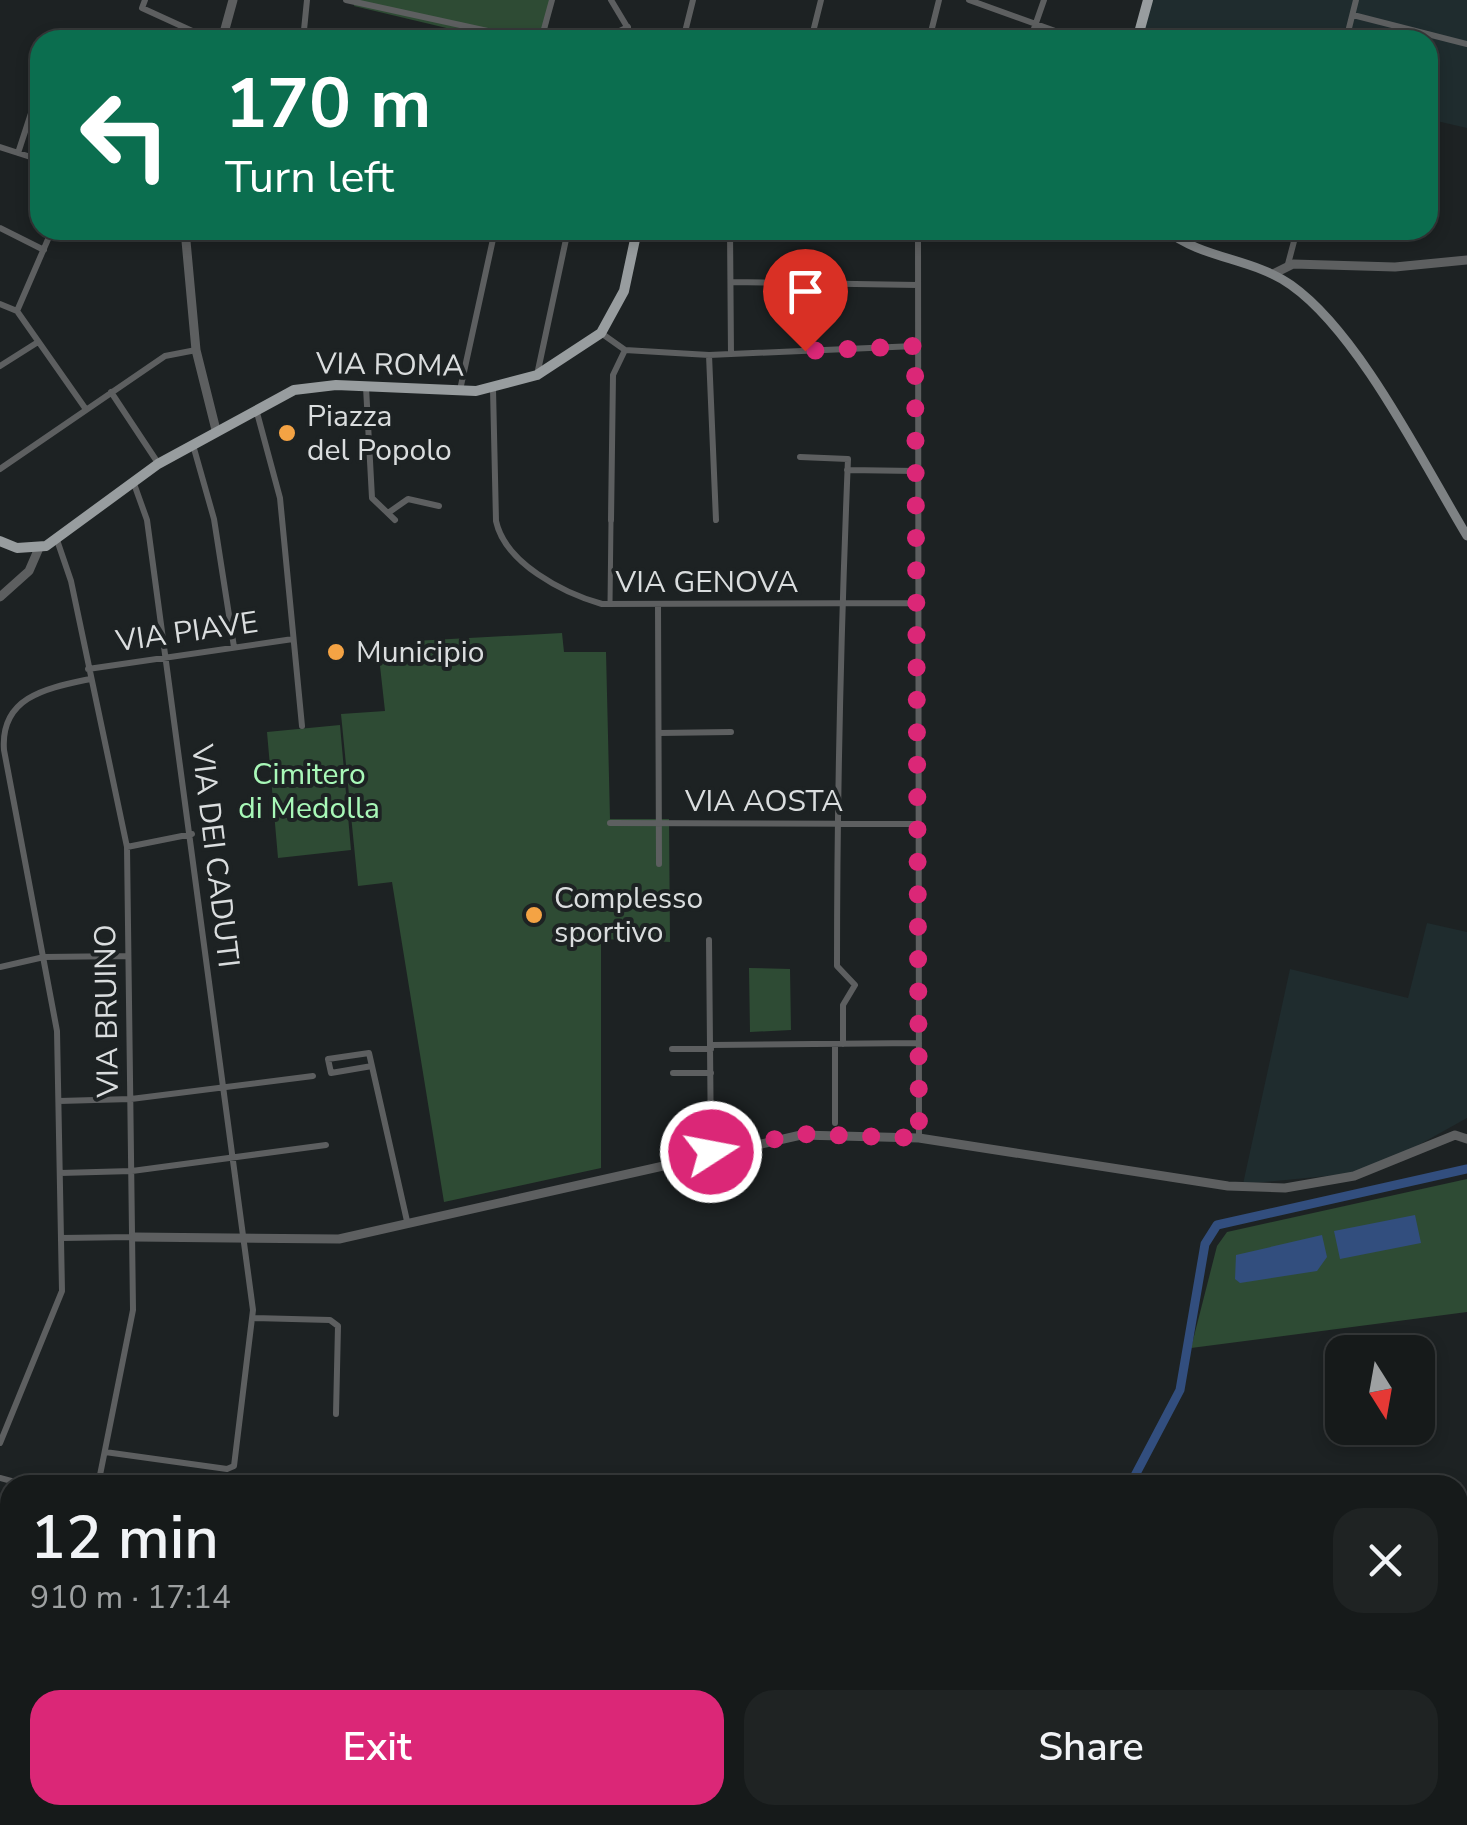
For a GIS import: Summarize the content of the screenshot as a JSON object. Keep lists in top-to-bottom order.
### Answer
{
  "streets": {
    "main road": ["VIA ROMA"],
    "street": [
      "VIA GENOVA",
      "VIA PIAVE",
      "VIA AOSTA",
      "VIA DEI CADUTI",
      "VIA BRUINO"
    ]
  },
  "crossings": [
    ["VIA ROMA", "VIA GENOVA"],
    ["VIA ROMA", "VIA DEI CADUTI"],
    ["VIA ROMA", "VIA BRUINO"],
    ["VIA PIAVE", "VIA DEI CADUTI"],
    ["VIA PIAVE", "VIA BRUINO"],
    ["VIA DEI CADUTI", "VIA BRUINO"]
  ],
  "parks": ["Cimitero di Medolla"],
  "places": ["Piazza del Popolo", "Municipio", "Complesso sportivo"],
  "north": "bottom",
  "page": {
    "turn": ["170 m", "Turn left"],
    "heading": ["12 min", "910 m · 17:14"],
    "buttons": ["Exit", "Share"]
  }
}
